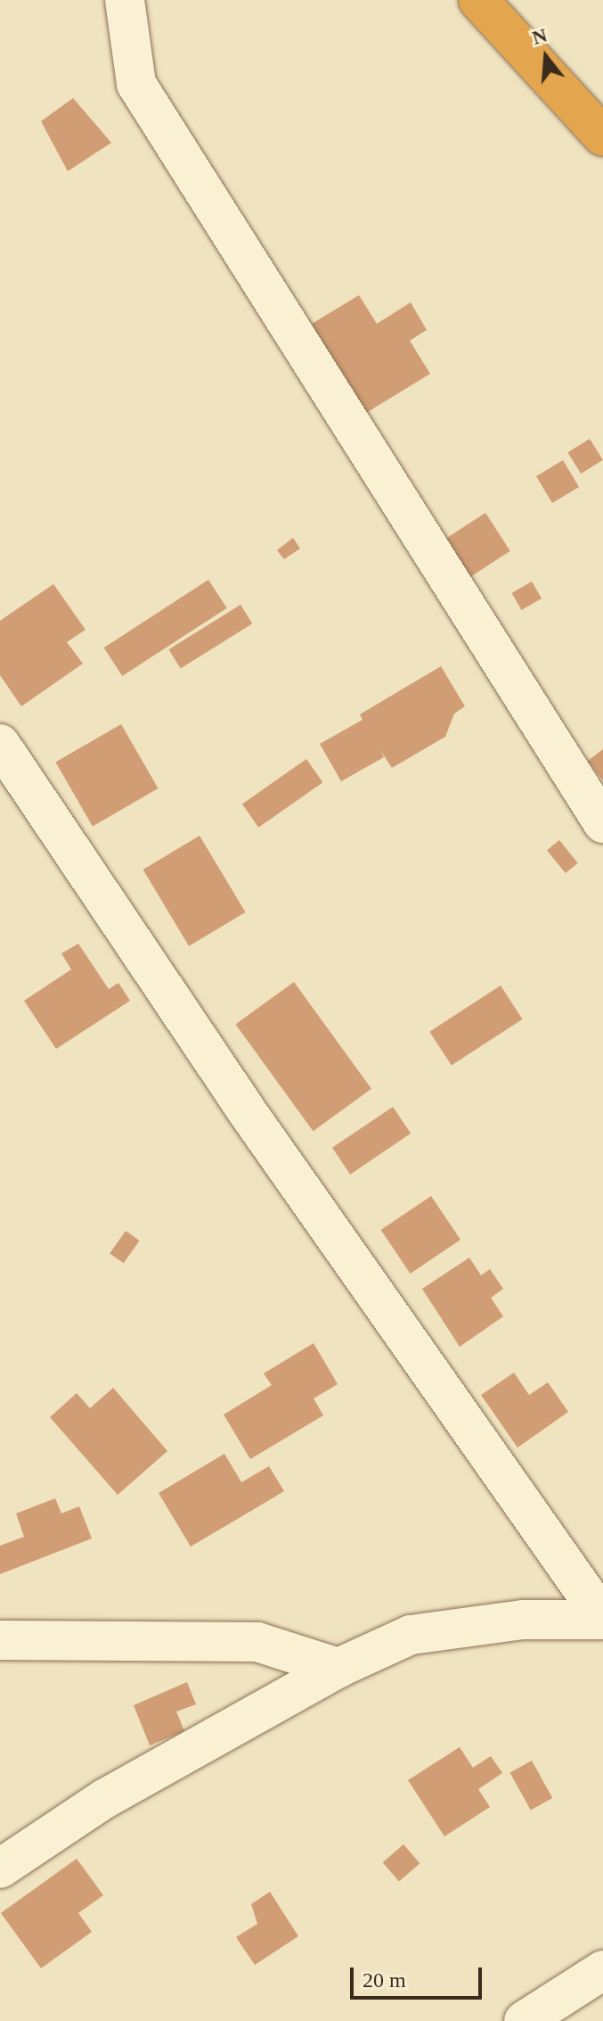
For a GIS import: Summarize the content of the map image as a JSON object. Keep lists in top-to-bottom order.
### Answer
{
  "scale_bar": "20 m",
  "north": "top"
}
